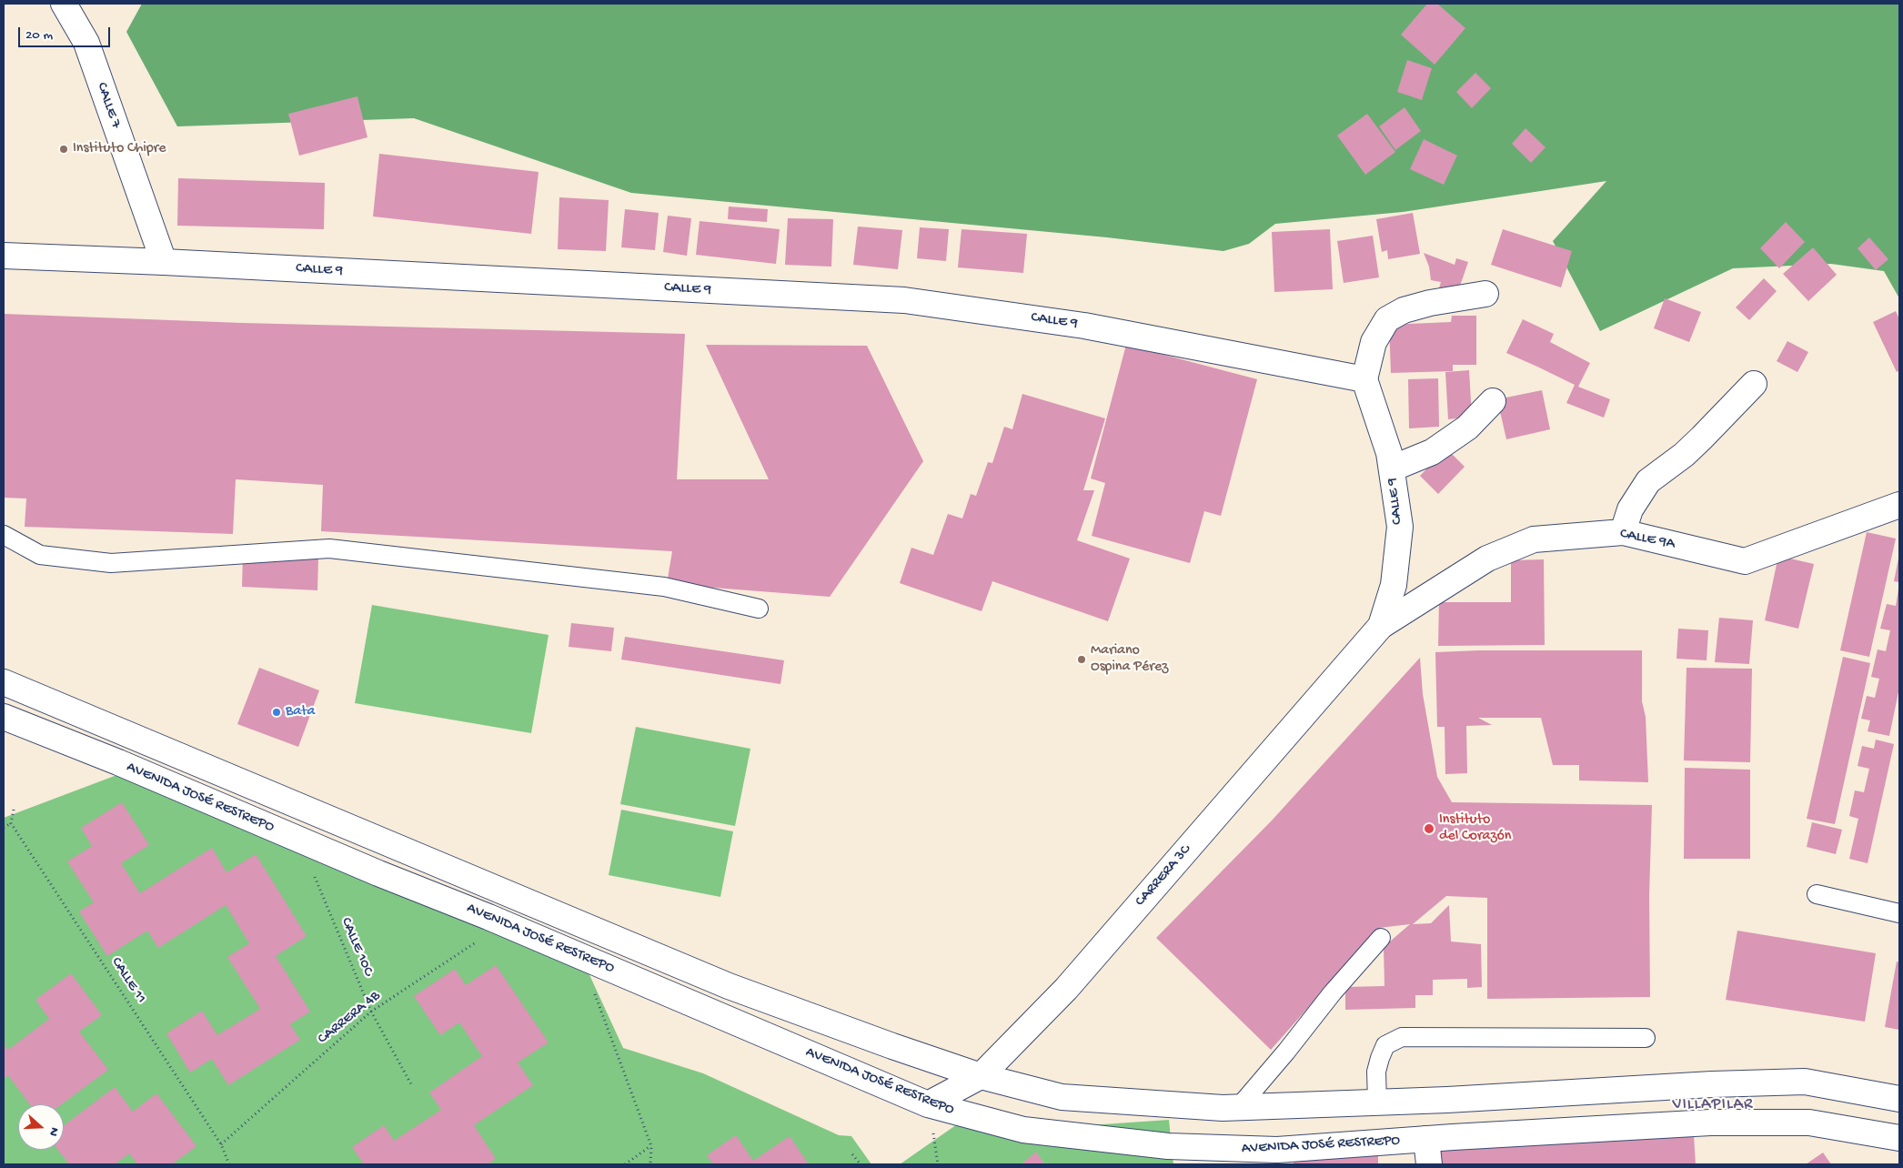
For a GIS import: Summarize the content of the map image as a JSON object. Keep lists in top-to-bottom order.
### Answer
{
  "streets": {
    "main road": [
      "CALLE 7",
      "CALLE 9",
      "CALLE 9A",
      "AVENIDA JOSÉ RESTREPO",
      "CARRERA 3C"
    ],
    "path": ["CALLE 10C", "CALLE 11", "CARRERA 4B"]
  },
  "crossings": [
    ["CALLE 7", "CALLE 9"],
    ["CALLE 9", "CALLE 9A"],
    ["CALLE 9", "CARRERA 3C"],
    ["CALLE 9A", "CARRERA 3C"],
    ["AVENIDA JOSÉ RESTREPO", "CARRERA 3C"],
    ["AVENIDA JOSÉ RESTREPO", "CALLE 10C"],
    ["AVENIDA JOSÉ RESTREPO", "CARRERA 4B"],
    ["CALLE 10C", "CARRERA 4B"],
    ["CALLE 11", "CARRERA 4B"]
  ],
  "districts": ["VILLAPILAR"],
  "places": [
    "Instituto Chipre",
    "Mariano Ospina Pérez",
    "Bata",
    "Instituto del Corazón"
  ],
  "scale_bar": "20 m",
  "north": "right"
}
